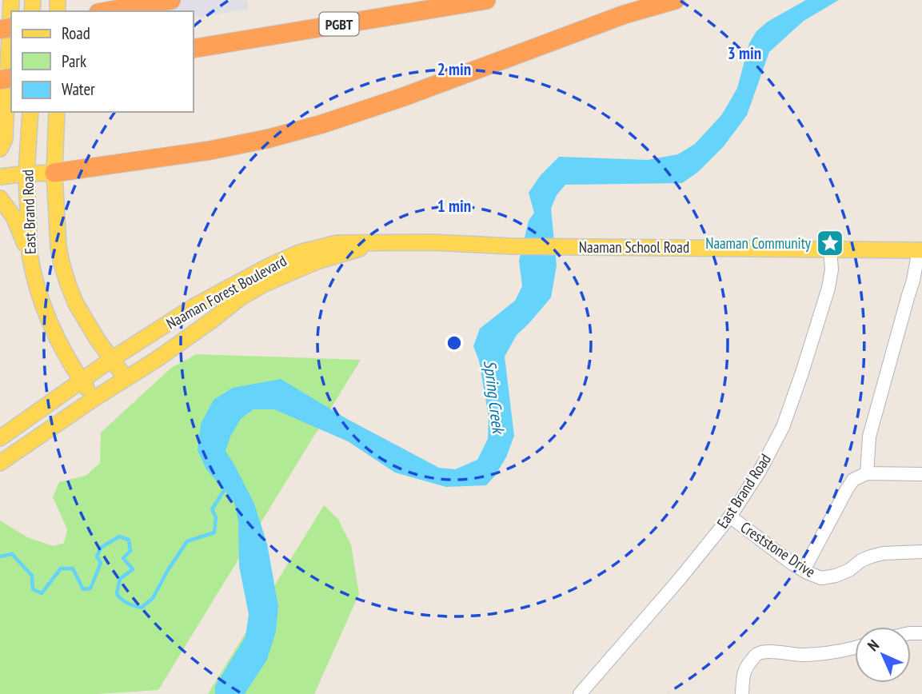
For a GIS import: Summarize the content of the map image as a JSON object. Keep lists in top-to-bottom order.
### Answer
{
  "streets": {
    "highway": ["PGBT"],
    "main road": ["East Brand Road", "Naaman School Road", "Naaman Forest Boulevard"],
    "street": ["Creststone Drive"]
  },
  "crossings": [
    ["East Brand Road", "Naaman School Road"],
    ["East Brand Road", "Naaman Forest Boulevard"],
    ["East Brand Road", "Creststone Drive"],
    ["Naaman School Road", "Naaman Forest Boulevard"]
  ],
  "water": ["Spring Creek"],
  "places": {
    "place": ["Naaman Community"]
  },
  "legend": ["Road", "Park", "Water"],
  "north": "top left",
  "rings": ["3 min", "2 min", "1 min"]
}
